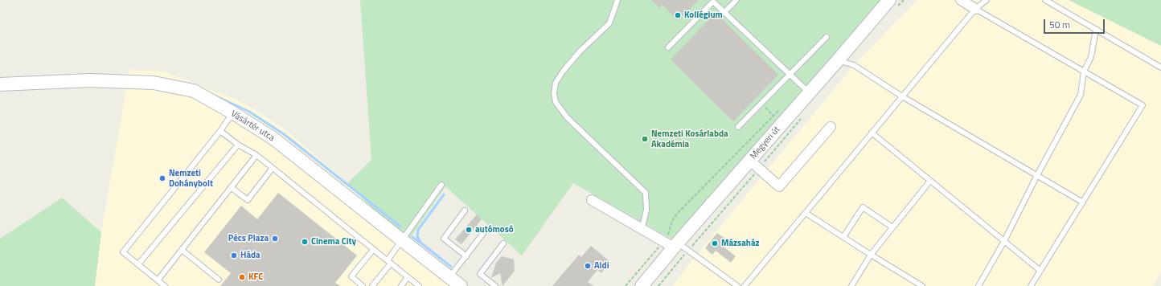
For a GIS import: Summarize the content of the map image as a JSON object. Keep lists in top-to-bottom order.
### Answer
{
  "streets": {
    "street": ["Vásártér utca", "Megyeri út"]
  },
  "places": [
    "Kollégium",
    "Nemzeti Kosárlabda Akadémia",
    "Nemzeti Dohánybolt",
    "autómosó",
    "Pécs Plaza",
    "Cinema City",
    "Mázsaház",
    "Háda",
    "Aldi",
    "KFC"
  ],
  "scale_bar": "50 m"
}
